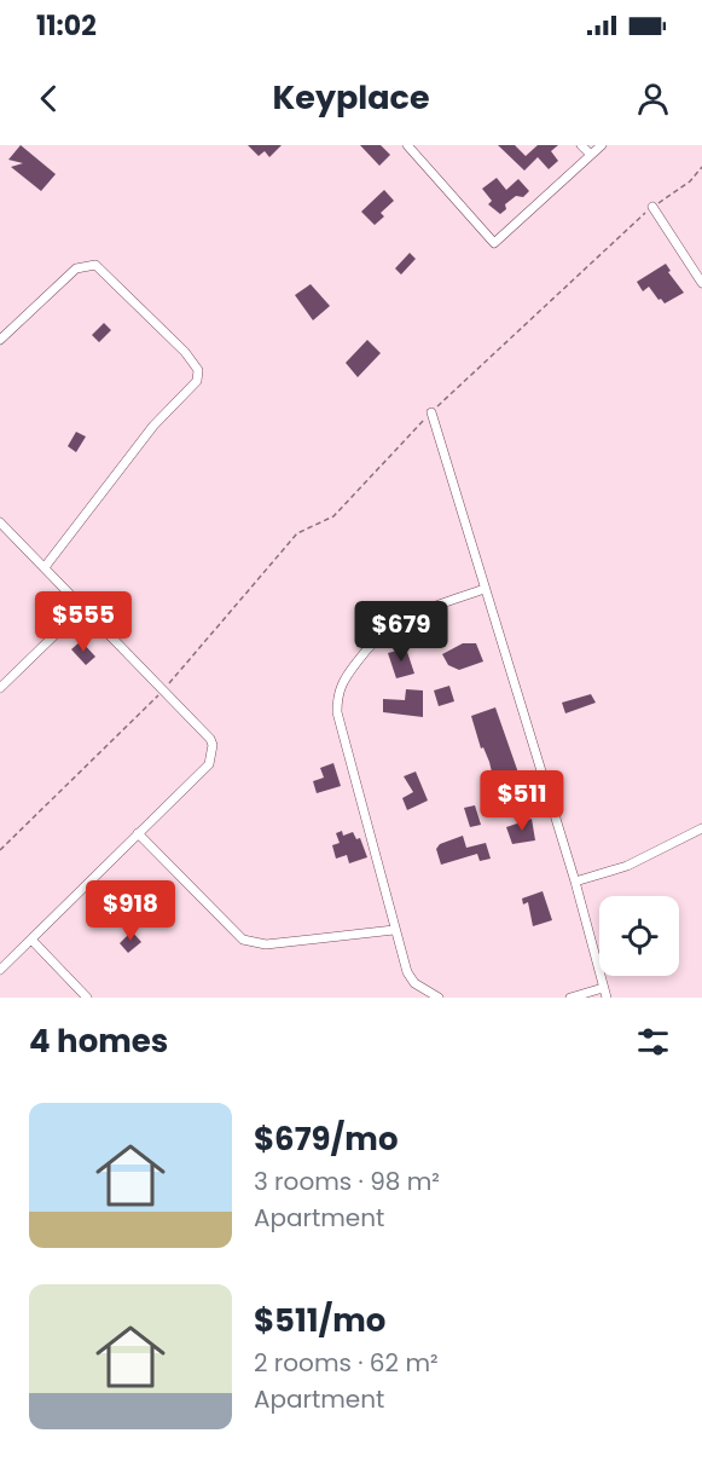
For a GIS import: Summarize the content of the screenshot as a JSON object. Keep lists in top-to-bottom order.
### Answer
{
  "page": {
    "status": "11:02",
    "header": "Keyplace",
    "price": [
      "$555",
      "$679",
      "$511",
      "$918"
    ],
    "heading": "4 homes",
    "list": [
      {
        "name": "$679/mo",
        "note": "3 rooms · 98 m² · Apartment"
      },
      {
        "name": "$511/mo",
        "note": "2 rooms · 62 m² · Apartment"
      }
    ]
  }
}
